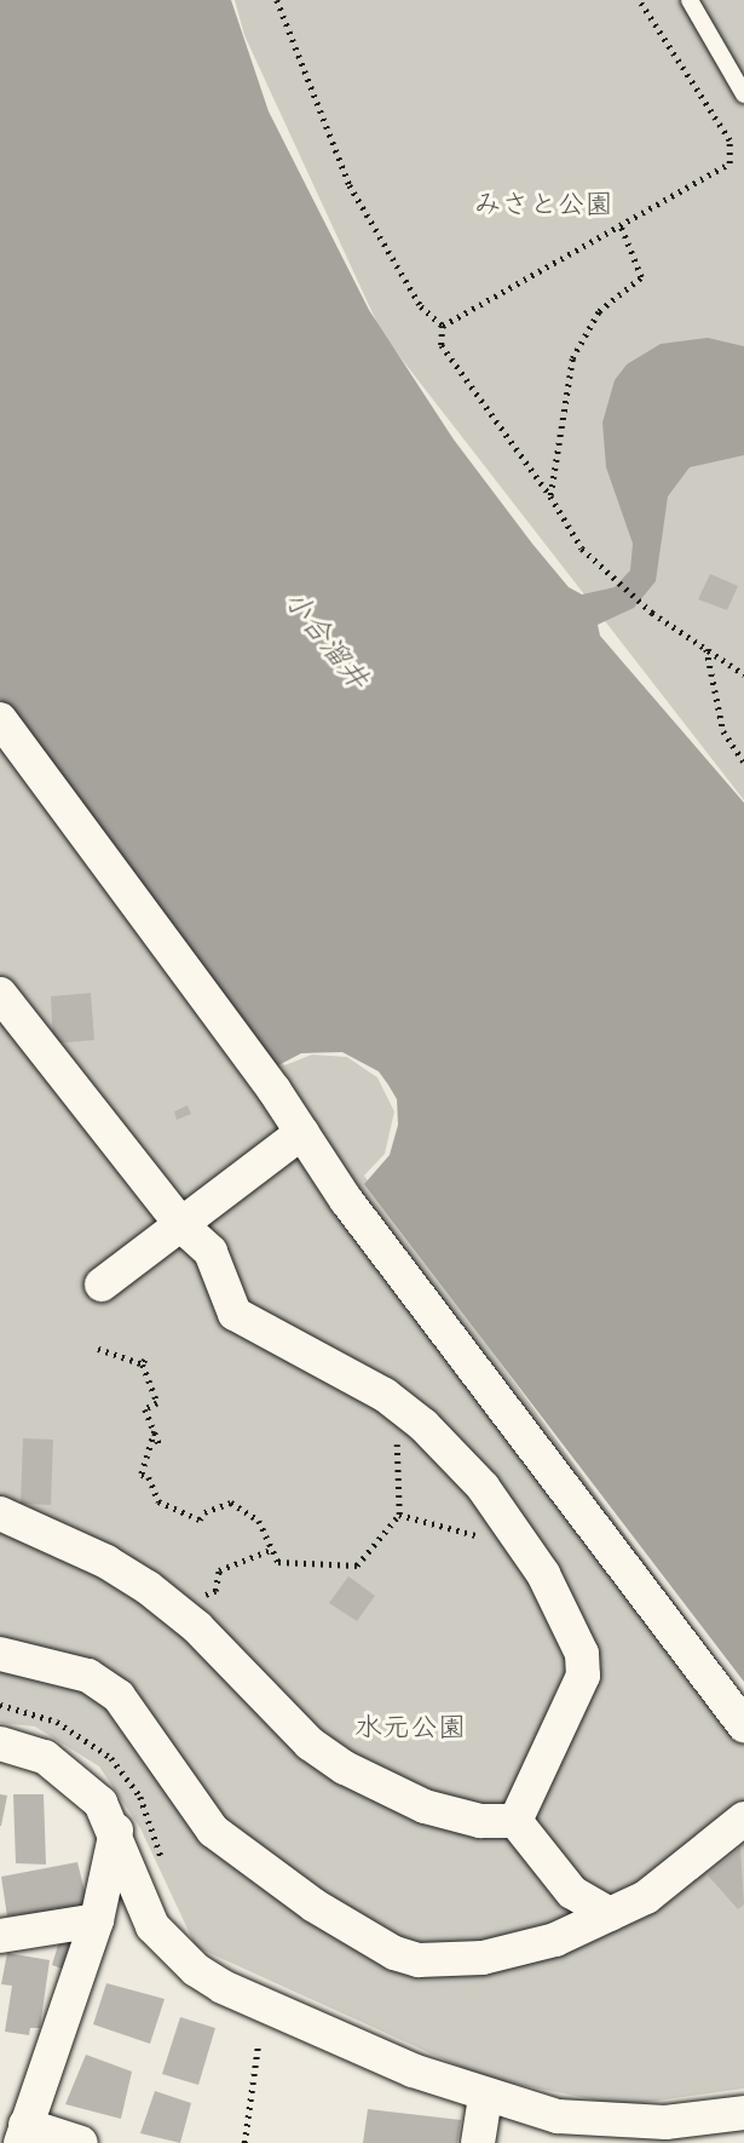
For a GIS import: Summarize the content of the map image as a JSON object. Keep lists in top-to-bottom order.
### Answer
{
  "water": ["小合溜井"],
  "parks": ["みさと公園", "水元公園"]
}
